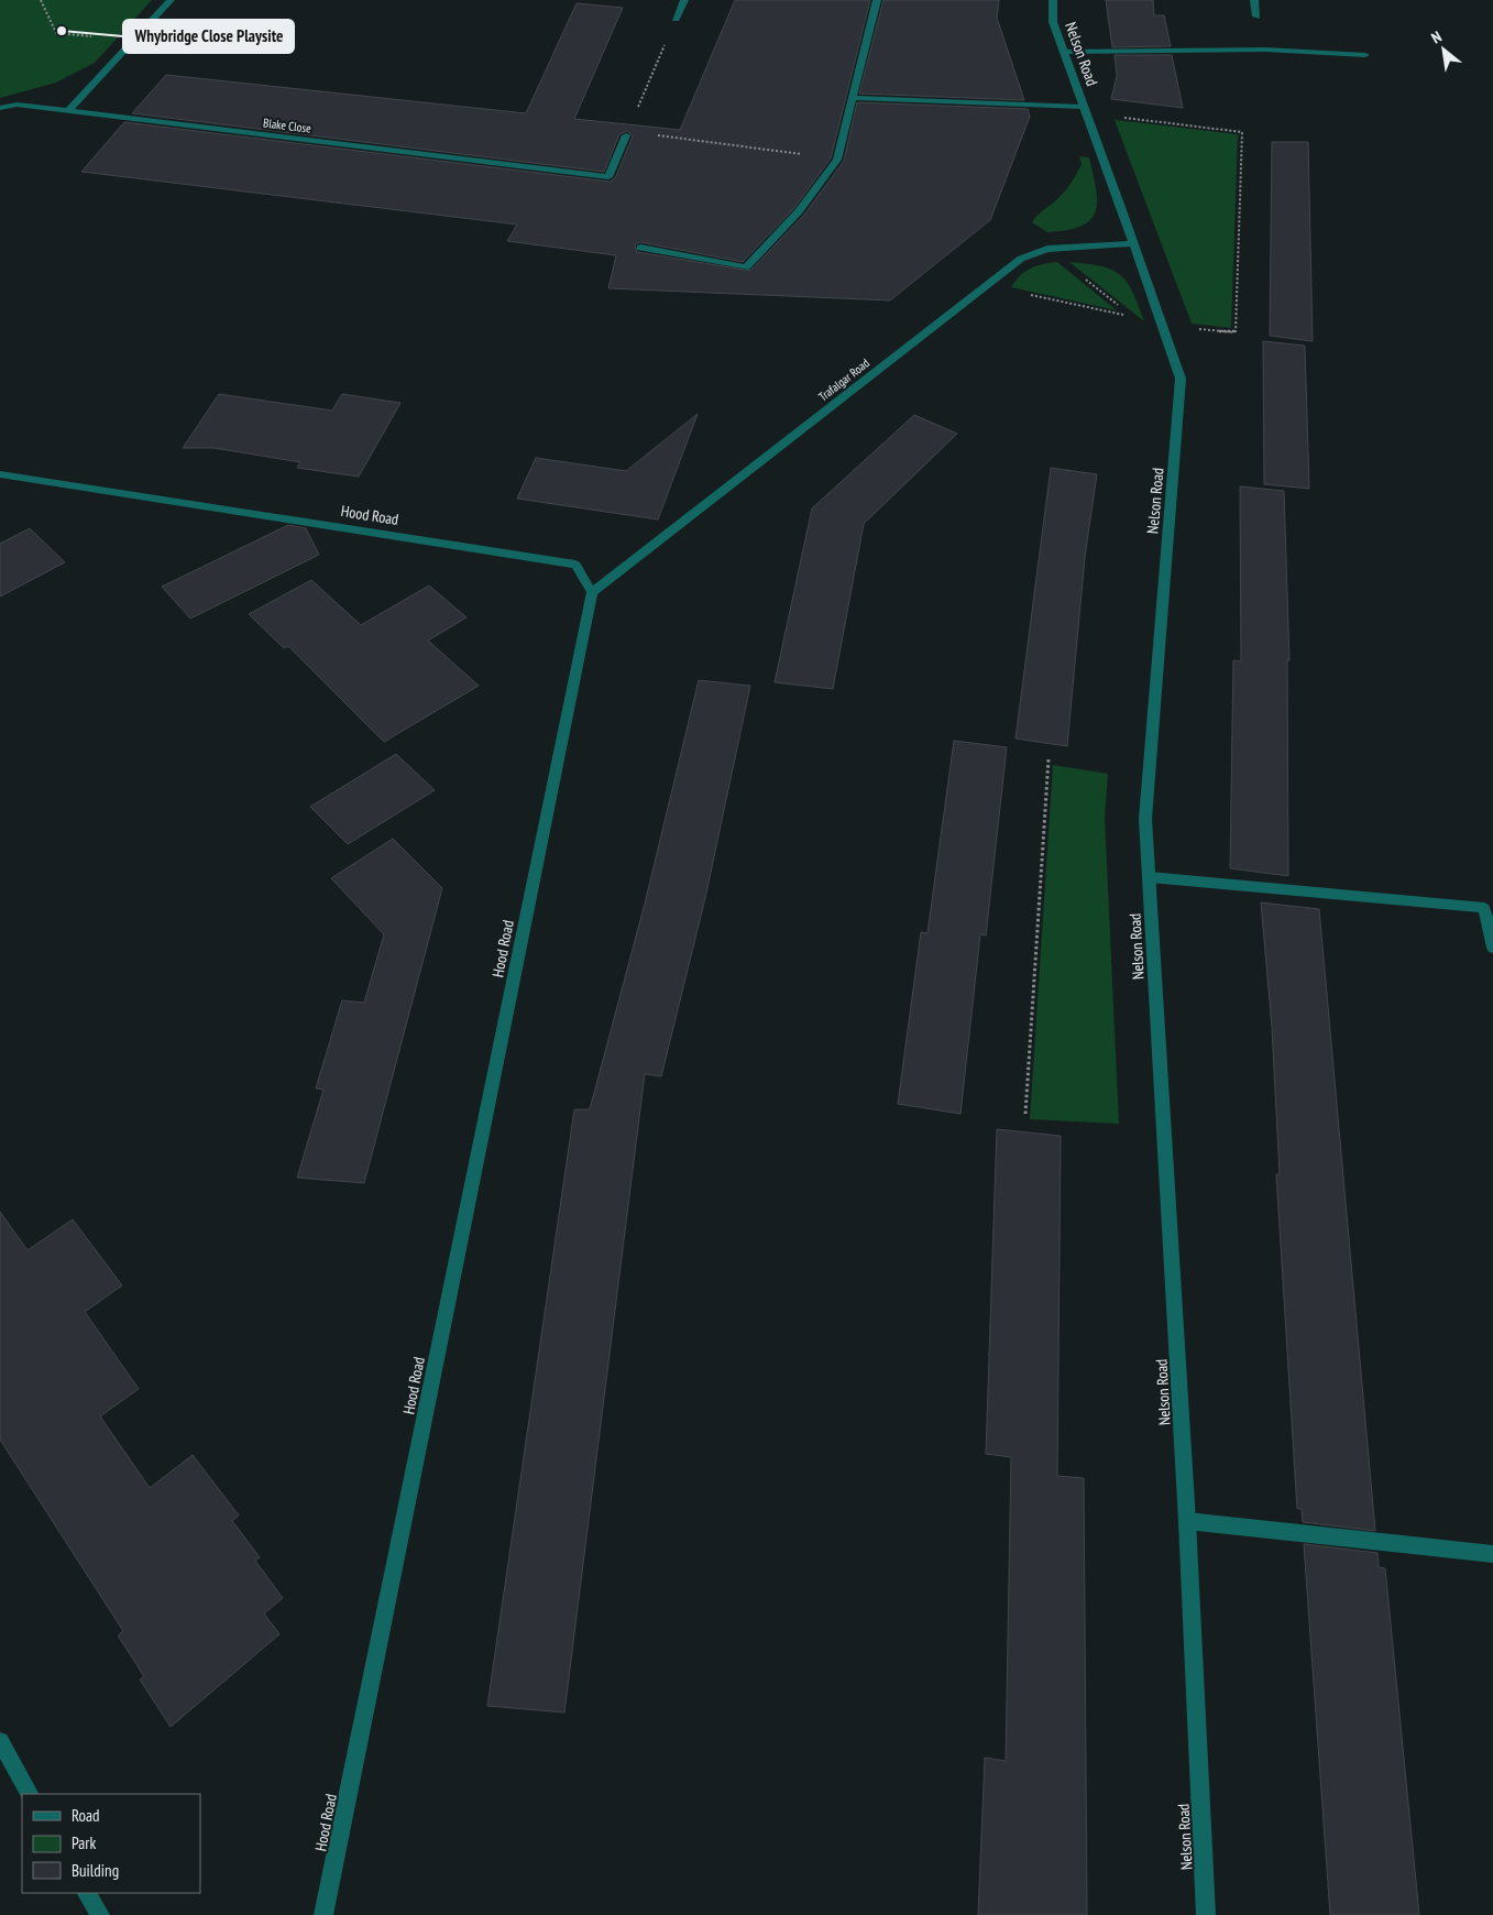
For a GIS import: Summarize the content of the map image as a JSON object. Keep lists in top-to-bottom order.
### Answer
{
  "streets": {
    "street": [
      "Nelson Road",
      "Blake Close",
      "Trafalgar Road",
      "Hood Road"
    ]
  },
  "crossings": [
    ["Nelson Road", "Trafalgar Road"],
    ["Trafalgar Road", "Hood Road"]
  ],
  "places": ["Whybridge Close Playsite"],
  "legend": ["Road", "Park", "Building"],
  "north": "top left"
}
